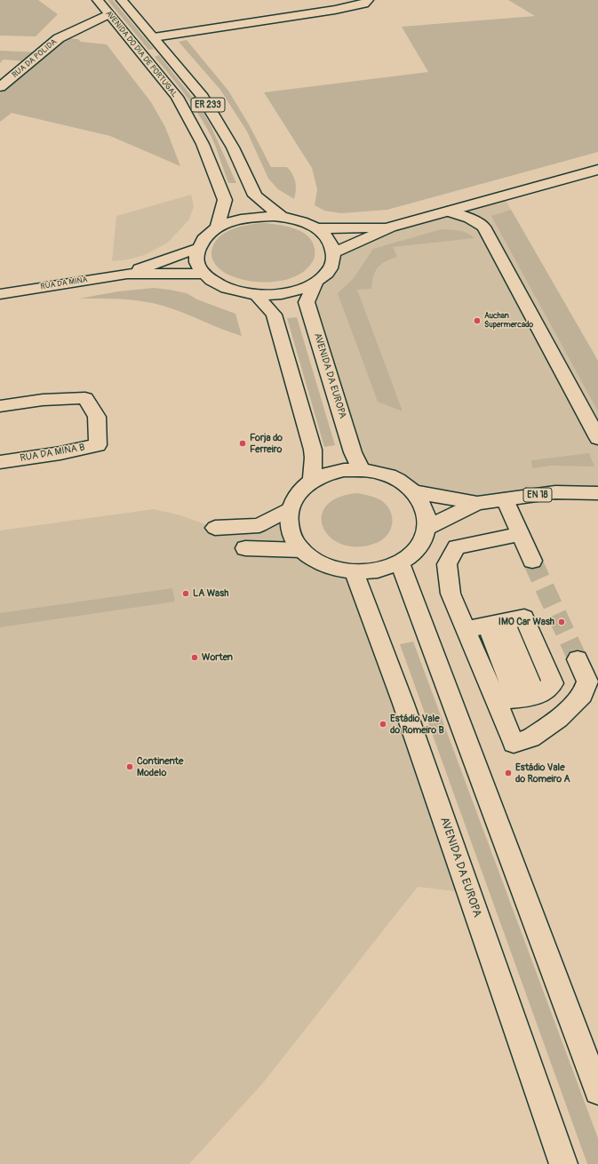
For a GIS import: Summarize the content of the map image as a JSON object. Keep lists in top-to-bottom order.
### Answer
{
  "streets": {
    "main road": [
      "AVENIDA DO DIA DE PORTUGAL",
      "RUA DA POLIDA",
      "ER 233",
      "RUA DA MINA",
      "AVENIDA DA EUROPA",
      "RUA DA MINA B",
      "EN 18"
    ]
  },
  "crossings": [
    ["AVENIDA DO DIA DE PORTUGAL", "RUA DA POLIDA"],
    ["AVENIDA DO DIA DE PORTUGAL", "AVENIDA DA EUROPA"],
    ["AVENIDA DA EUROPA", "EN 18"]
  ],
  "places": [
    "Auchan Supermercado",
    "Forja do Ferreiro",
    "LA Wash",
    "IMO Car Wash",
    "Worten",
    "Estádio Vale do Romeiro B",
    "Continente Modelo",
    "Estádio Vale do Romeiro A"
  ]
}
